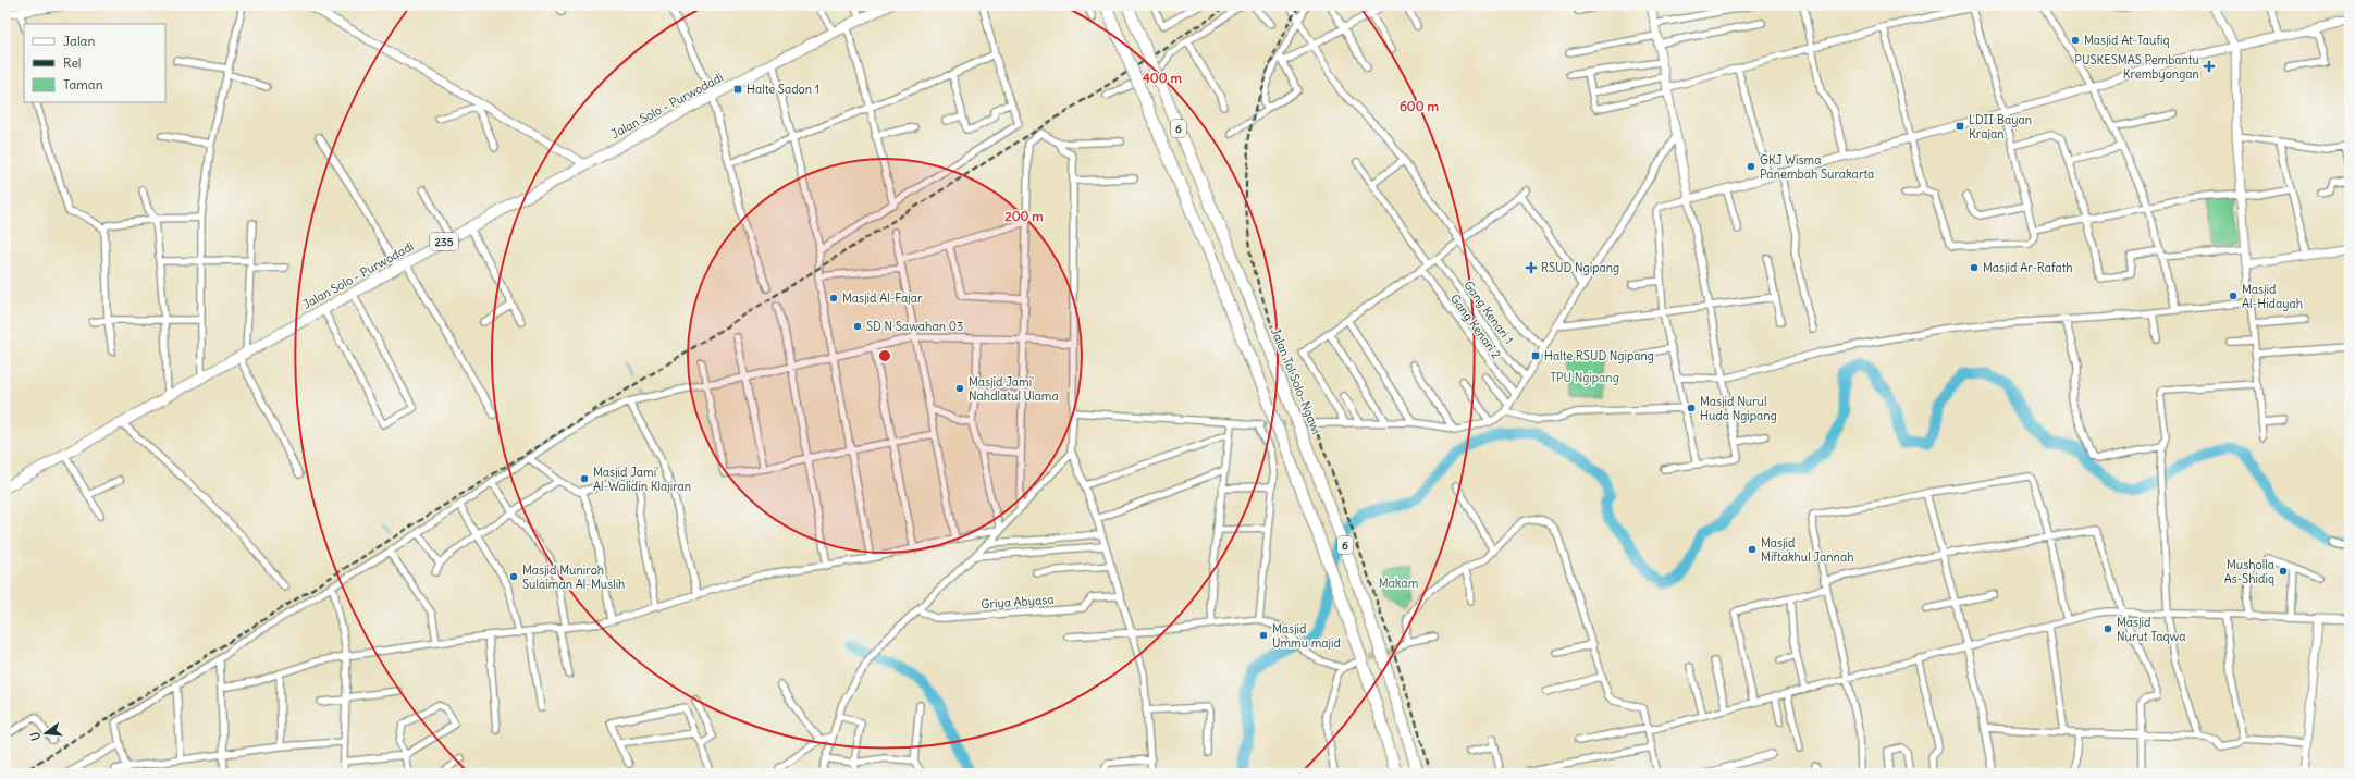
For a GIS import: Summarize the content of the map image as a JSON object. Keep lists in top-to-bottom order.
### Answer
{
  "streets": {
    "highway": ["6", "Jalan Tol Solo–Ngawi"],
    "main road": ["Jalan Solo - Purwodadi", "235"],
    "street": ["Gang Kenari 1", "Gang Kenari 2", "Griya Abyasa"]
  },
  "parks": ["TPU Ngipang", "Makam"],
  "places": {
    "other": [
      "Masjid At-Taufiq",
      "GKJ Wisma Panembah Surakarta",
      "Masjid Ar-Rafath",
      "Masjid Al-Hidayah",
      "Masjid Al-Fajar",
      "SD N Sawahan 03",
      "Masjid Jami' Nahdlatul Ulama",
      "Masjid Nurul Huda Ngipang",
      "Masjid Jami' Al-Walidin Klajiran",
      "Masjid Miftakhul Jannah",
      "Musholla As-Shidiq",
      "Masjid Muniroh Sulaiman Al-Muslih",
      "Masjid Nurut Taqwa",
      "Masjid Ummu majid"
    ],
    "health": ["PUSKESMAS Pembantu Krembyongan", "RSUD Ngipang"],
    "transit": ["Halte Sadon 1", "LDII Bayan Krajan", "Halte RSUD Ngipang"]
  },
  "legend": ["Jalan", "Rel", "Taman"],
  "north": "left",
  "rings": ["400 m", "600 m", "200 m"]
}
